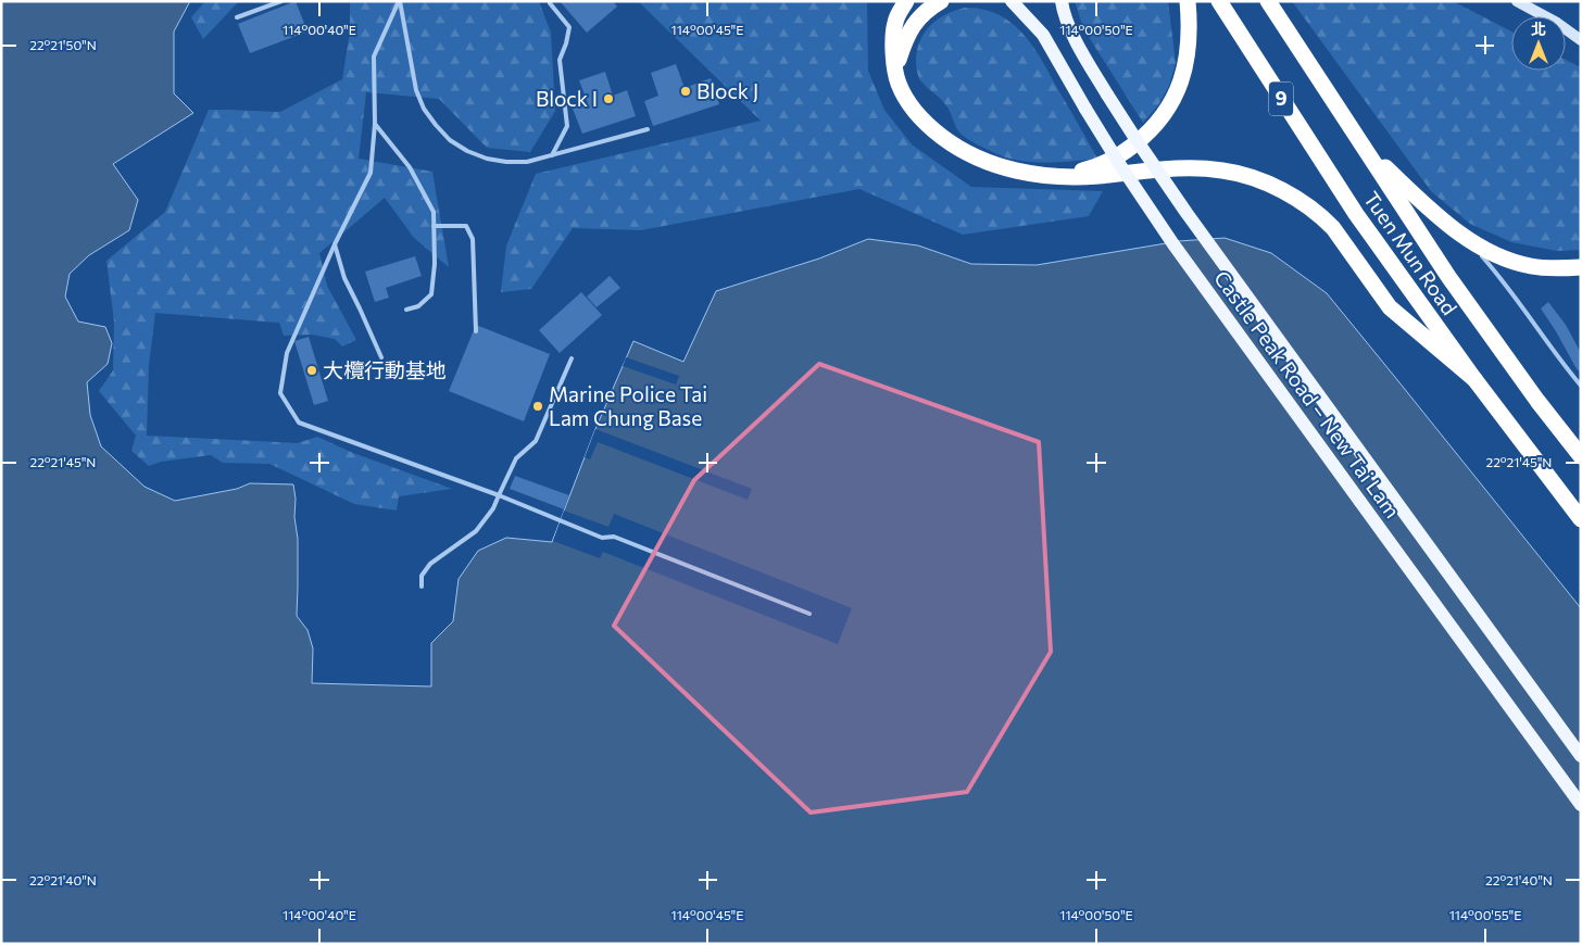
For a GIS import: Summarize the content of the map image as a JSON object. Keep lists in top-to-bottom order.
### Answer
{
  "streets": {
    "highway": ["9", "Tuen Mun Road"],
    "main road": ["Castle Peak Road – New Tai Lam"]
  },
  "places": [
    "Block J",
    "Block I",
    "大欖行動基地",
    "Marine Police Tai Lam Chung Base"
  ],
  "north": "top",
  "coordinates": [
    "114°00'40\"E",
    "114°00'45\"E",
    "114°00'50\"E",
    "22°21'50\"N",
    "22°21'45\"N",
    "22°21'40\"N",
    "114°00'55\"E"
  ]
}
